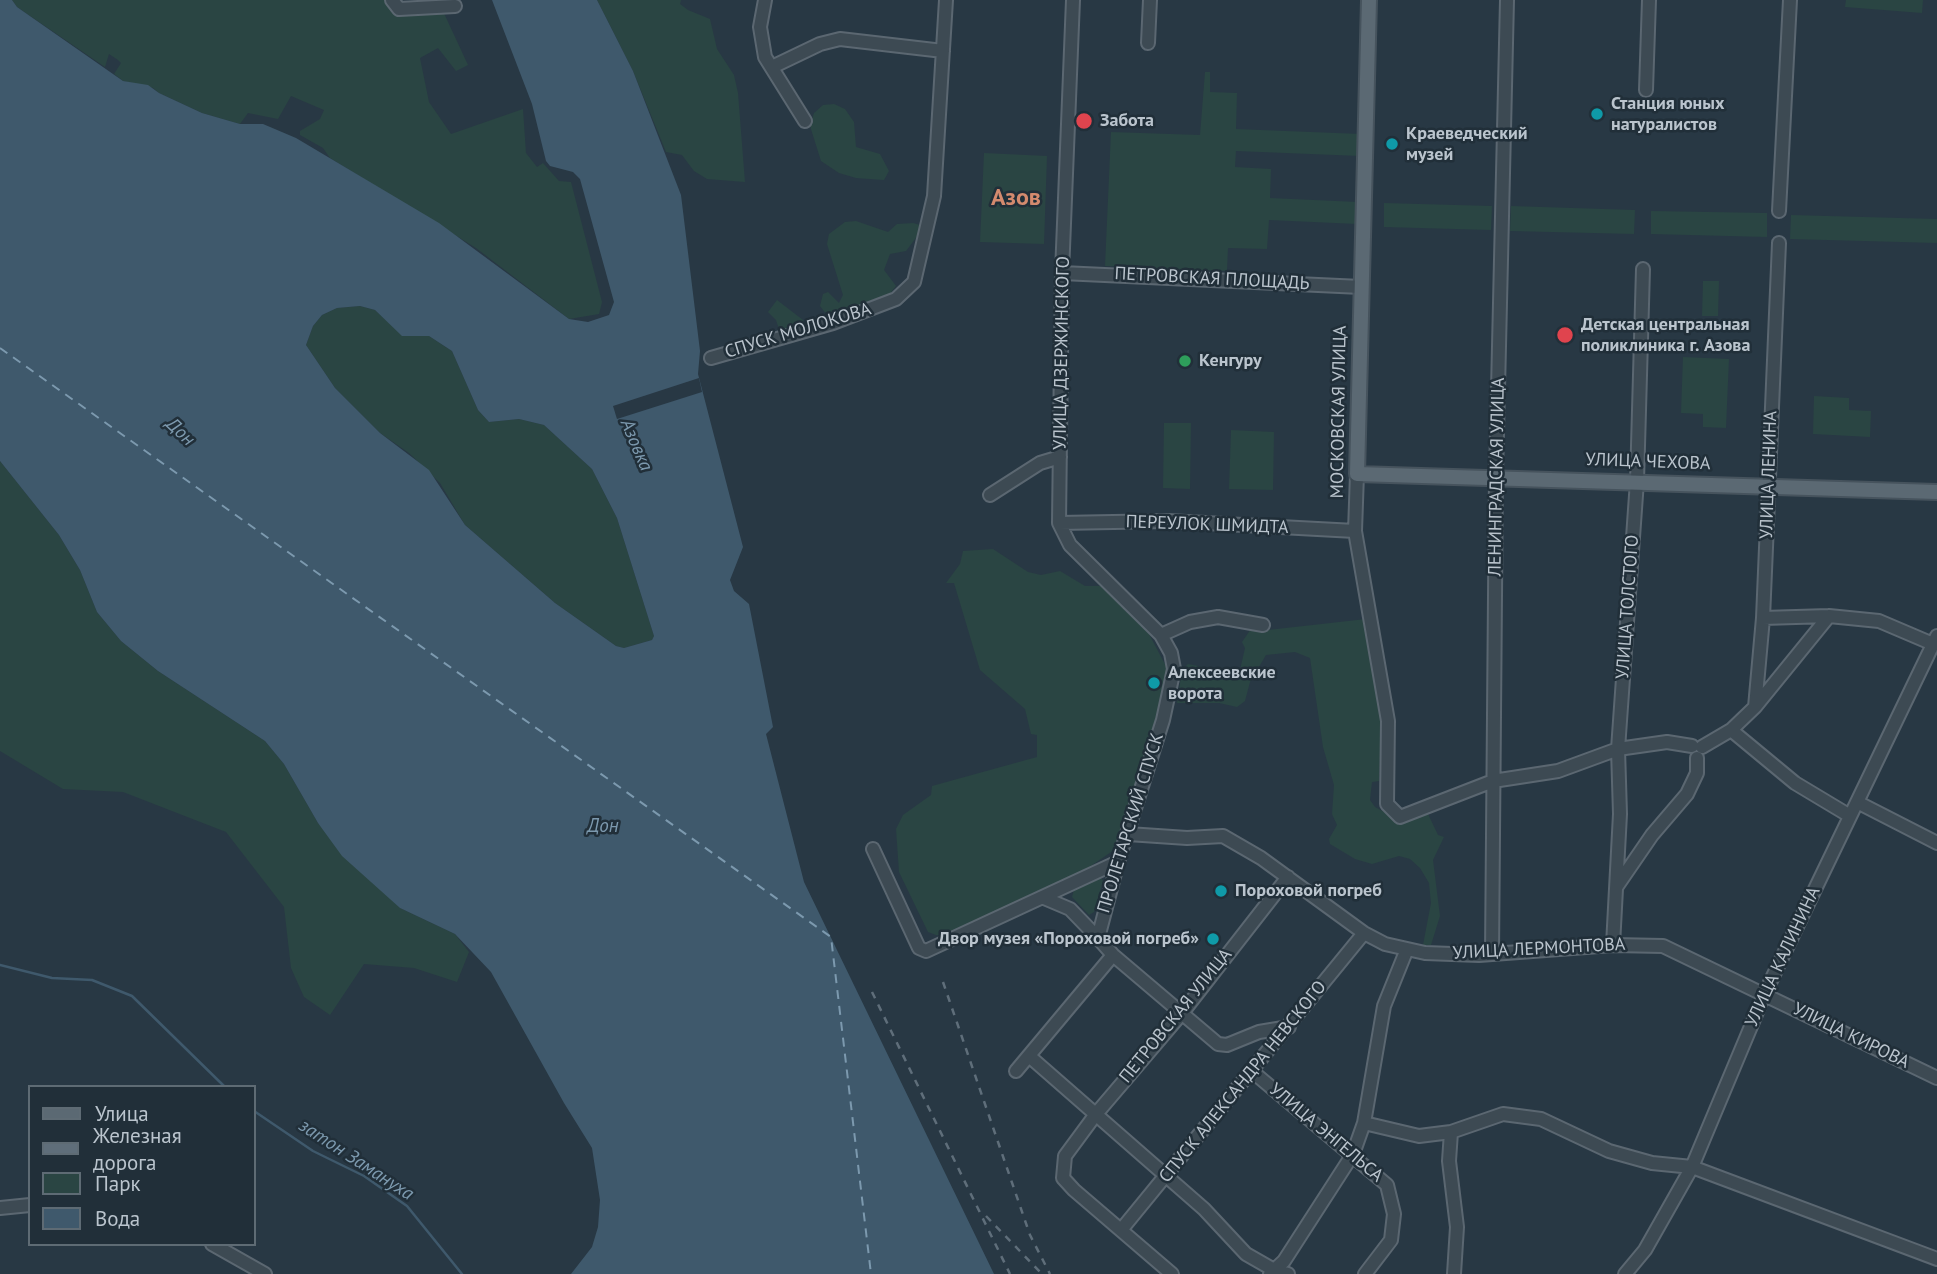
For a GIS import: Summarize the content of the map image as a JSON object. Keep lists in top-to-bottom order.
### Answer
{
  "streets": {
    "main road": ["МОСКОВСКАЯ УЛИЦА", "УЛИЦА ЧЕХОВА"],
    "street": [
      "ПЕТРОВСКАЯ ПЛОЩАДЬ",
      "СПУСК МОЛОКОВА",
      "УЛИЦА ДЗЕРЖИНСКОГО",
      "УЛИЦА ЛЕНИНА",
      "ЛЕНИНГРАДСКАЯ УЛИЦА",
      "ПЕРЕУЛОК ШМИДТА",
      "УЛИЦА ТОЛСТОГО",
      "ПРОЛЕТАРСКИЙ СПУСК",
      "УЛИЦА ЛЕРМОНТОВА",
      "УЛИЦА КАЛИНИНА",
      "ПЕТРОВСКАЯ УЛИЦА",
      "УЛИЦА КИРОВА",
      "СПУСК АЛЕКСАНДРА НЕВСКОГО",
      "УЛИЦА ЭНГЕЛЬСА"
    ]
  },
  "crossings": [
    ["ПЕТРОВСКАЯ ПЛОЩАДЬ", "УЛИЦА ДЗЕРЖИНСКОГО"],
    ["ПЕТРОВСКАЯ ПЛОЩАДЬ", "МОСКОВСКАЯ УЛИЦА"],
    ["УЛИЦА ДЗЕРЖИНСКОГО", "ПЕРЕУЛОК ШМИДТА"],
    ["МОСКОВСКАЯ УЛИЦА", "УЛИЦА ЧЕХОВА"],
    ["МОСКОВСКАЯ УЛИЦА", "ЛЕНИНГРАДСКАЯ УЛИЦА"],
    ["МОСКОВСКАЯ УЛИЦА", "ПЕРЕУЛОК ШМИДТА"],
    ["УЛИЦА ЧЕХОВА", "УЛИЦА ЛЕНИНА"],
    ["УЛИЦА ЧЕХОВА", "ЛЕНИНГРАДСКАЯ УЛИЦА"],
    ["УЛИЦА ЧЕХОВА", "УЛИЦА ТОЛСТОГО"],
    ["ЛЕНИНГРАДСКАЯ УЛИЦА", "УЛИЦА ЛЕРМОНТОВА"],
    ["УЛИЦА ТОЛСТОГО", "УЛИЦА ЛЕРМОНТОВА"],
    ["ПРОЛЕТАРСКИЙ СПУСК", "УЛИЦА ЛЕРМОНТОВА"],
    ["УЛИЦА ЛЕРМОНТОВА", "УЛИЦА КАЛИНИНА"],
    ["УЛИЦА ЛЕРМОНТОВА", "ПЕТРОВСКАЯ УЛИЦА"],
    ["УЛИЦА ЛЕРМОНТОВА", "УЛИЦА КИРОВА"],
    ["УЛИЦА ЛЕРМОНТОВА", "СПУСК АЛЕКСАНДРА НЕВСКОГО"],
    ["УЛИЦА КАЛИНИНА", "УЛИЦА КИРОВА"],
    ["ПЕТРОВСКАЯ УЛИЦА", "СПУСК АЛЕКСАНДРА НЕВСКОГО"],
    ["СПУСК АЛЕКСАНДРА НЕВСКОГО", "УЛИЦА ЭНГЕЛЬСА"]
  ],
  "districts": ["Азов"],
  "water": ["Дон", "Азовка", "затон Замануха"],
  "places": [
    "Станция юных натуралистов",
    "Забота",
    "Краеведческий музей",
    "Детская центральная поликлиника г. Азова",
    "Кенгуру",
    "Алексеевские ворота",
    "Пороховой погреб",
    "Двор музея «Пороховой погреб»"
  ],
  "legend": [
    "Улица",
    "Железная дорога",
    "Парк",
    "Вода"
  ]
}
